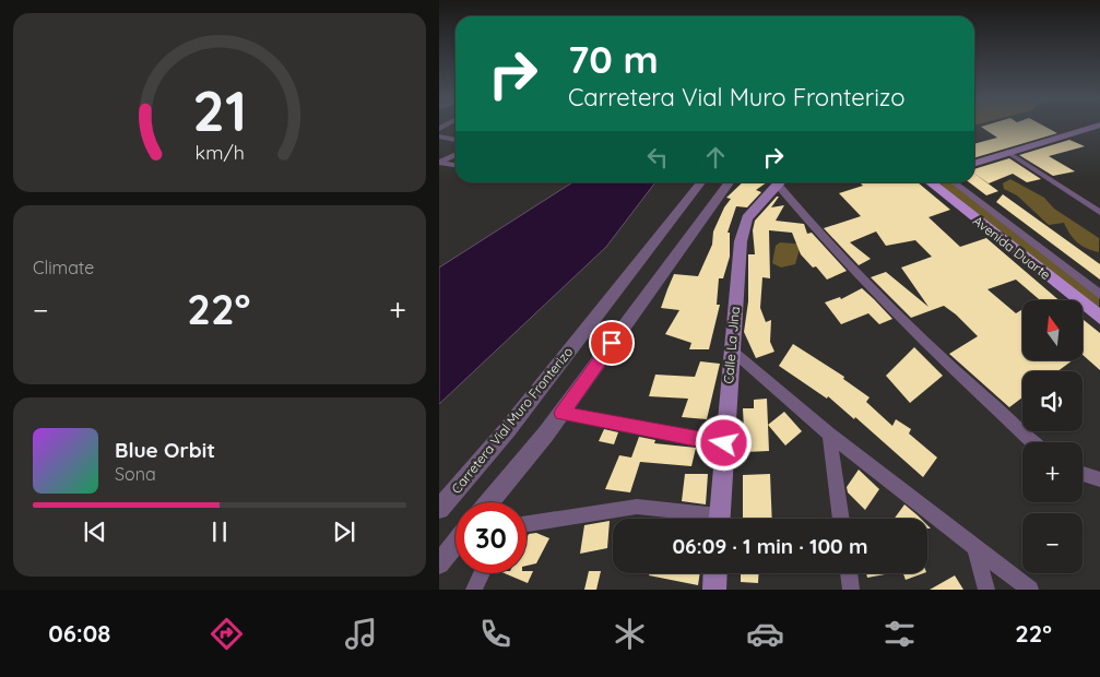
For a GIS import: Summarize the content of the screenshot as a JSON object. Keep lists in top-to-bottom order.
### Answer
{
  "streets": {
    "main road": ["Avenida Duarte", "Calle La Jina"],
    "street": ["Carretera Vial Muro Fronterizo"]
  },
  "north": "top",
  "page": {
    "turn": ["70 m", "Carretera Vial Muro Fronterizo"],
    "tile": "Climate",
    "heat": ["−", "22°", "+"],
    "map_buttons": ["+", "−"],
    "song": ["Blue Orbit", "Sona"],
    "limit": "30",
    "trip": "06:09 · 1 min · 100 m",
    "tabs": ["06:08", "22°"],
    "gauge": ["21", "km/h"]
  }
}
